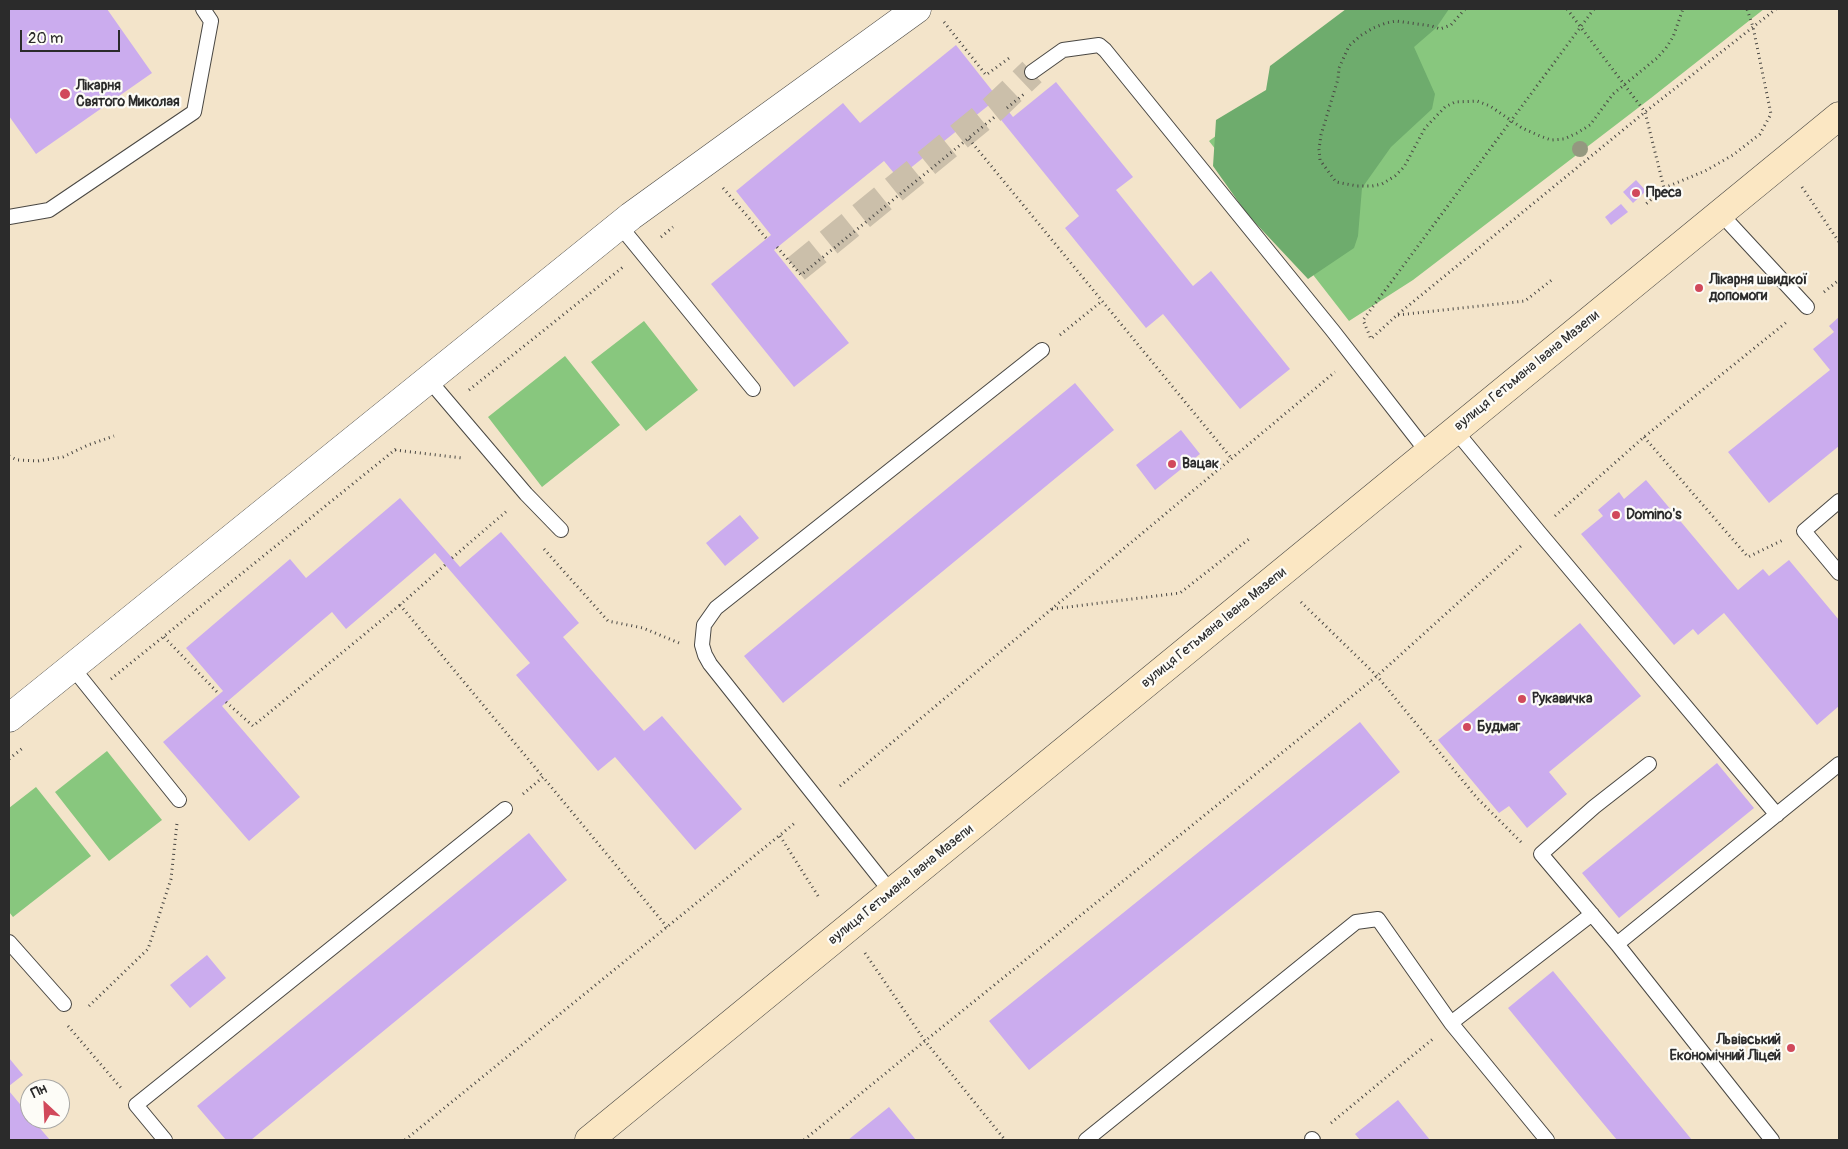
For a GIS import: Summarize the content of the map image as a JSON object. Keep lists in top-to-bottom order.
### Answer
{
  "streets": {
    "main road": ["вулиця Гетьмана Івана Мазепи"]
  },
  "places": [
    "Лікарня Святого Миколая",
    "Преса",
    "Лікарня швидкої допомоги",
    "Вацак",
    "Domino's",
    "Рукавичка",
    "Будмаг",
    "Львівський Економічний Ліцей"
  ],
  "scale_bar": "20 m",
  "north": "top left"
}
